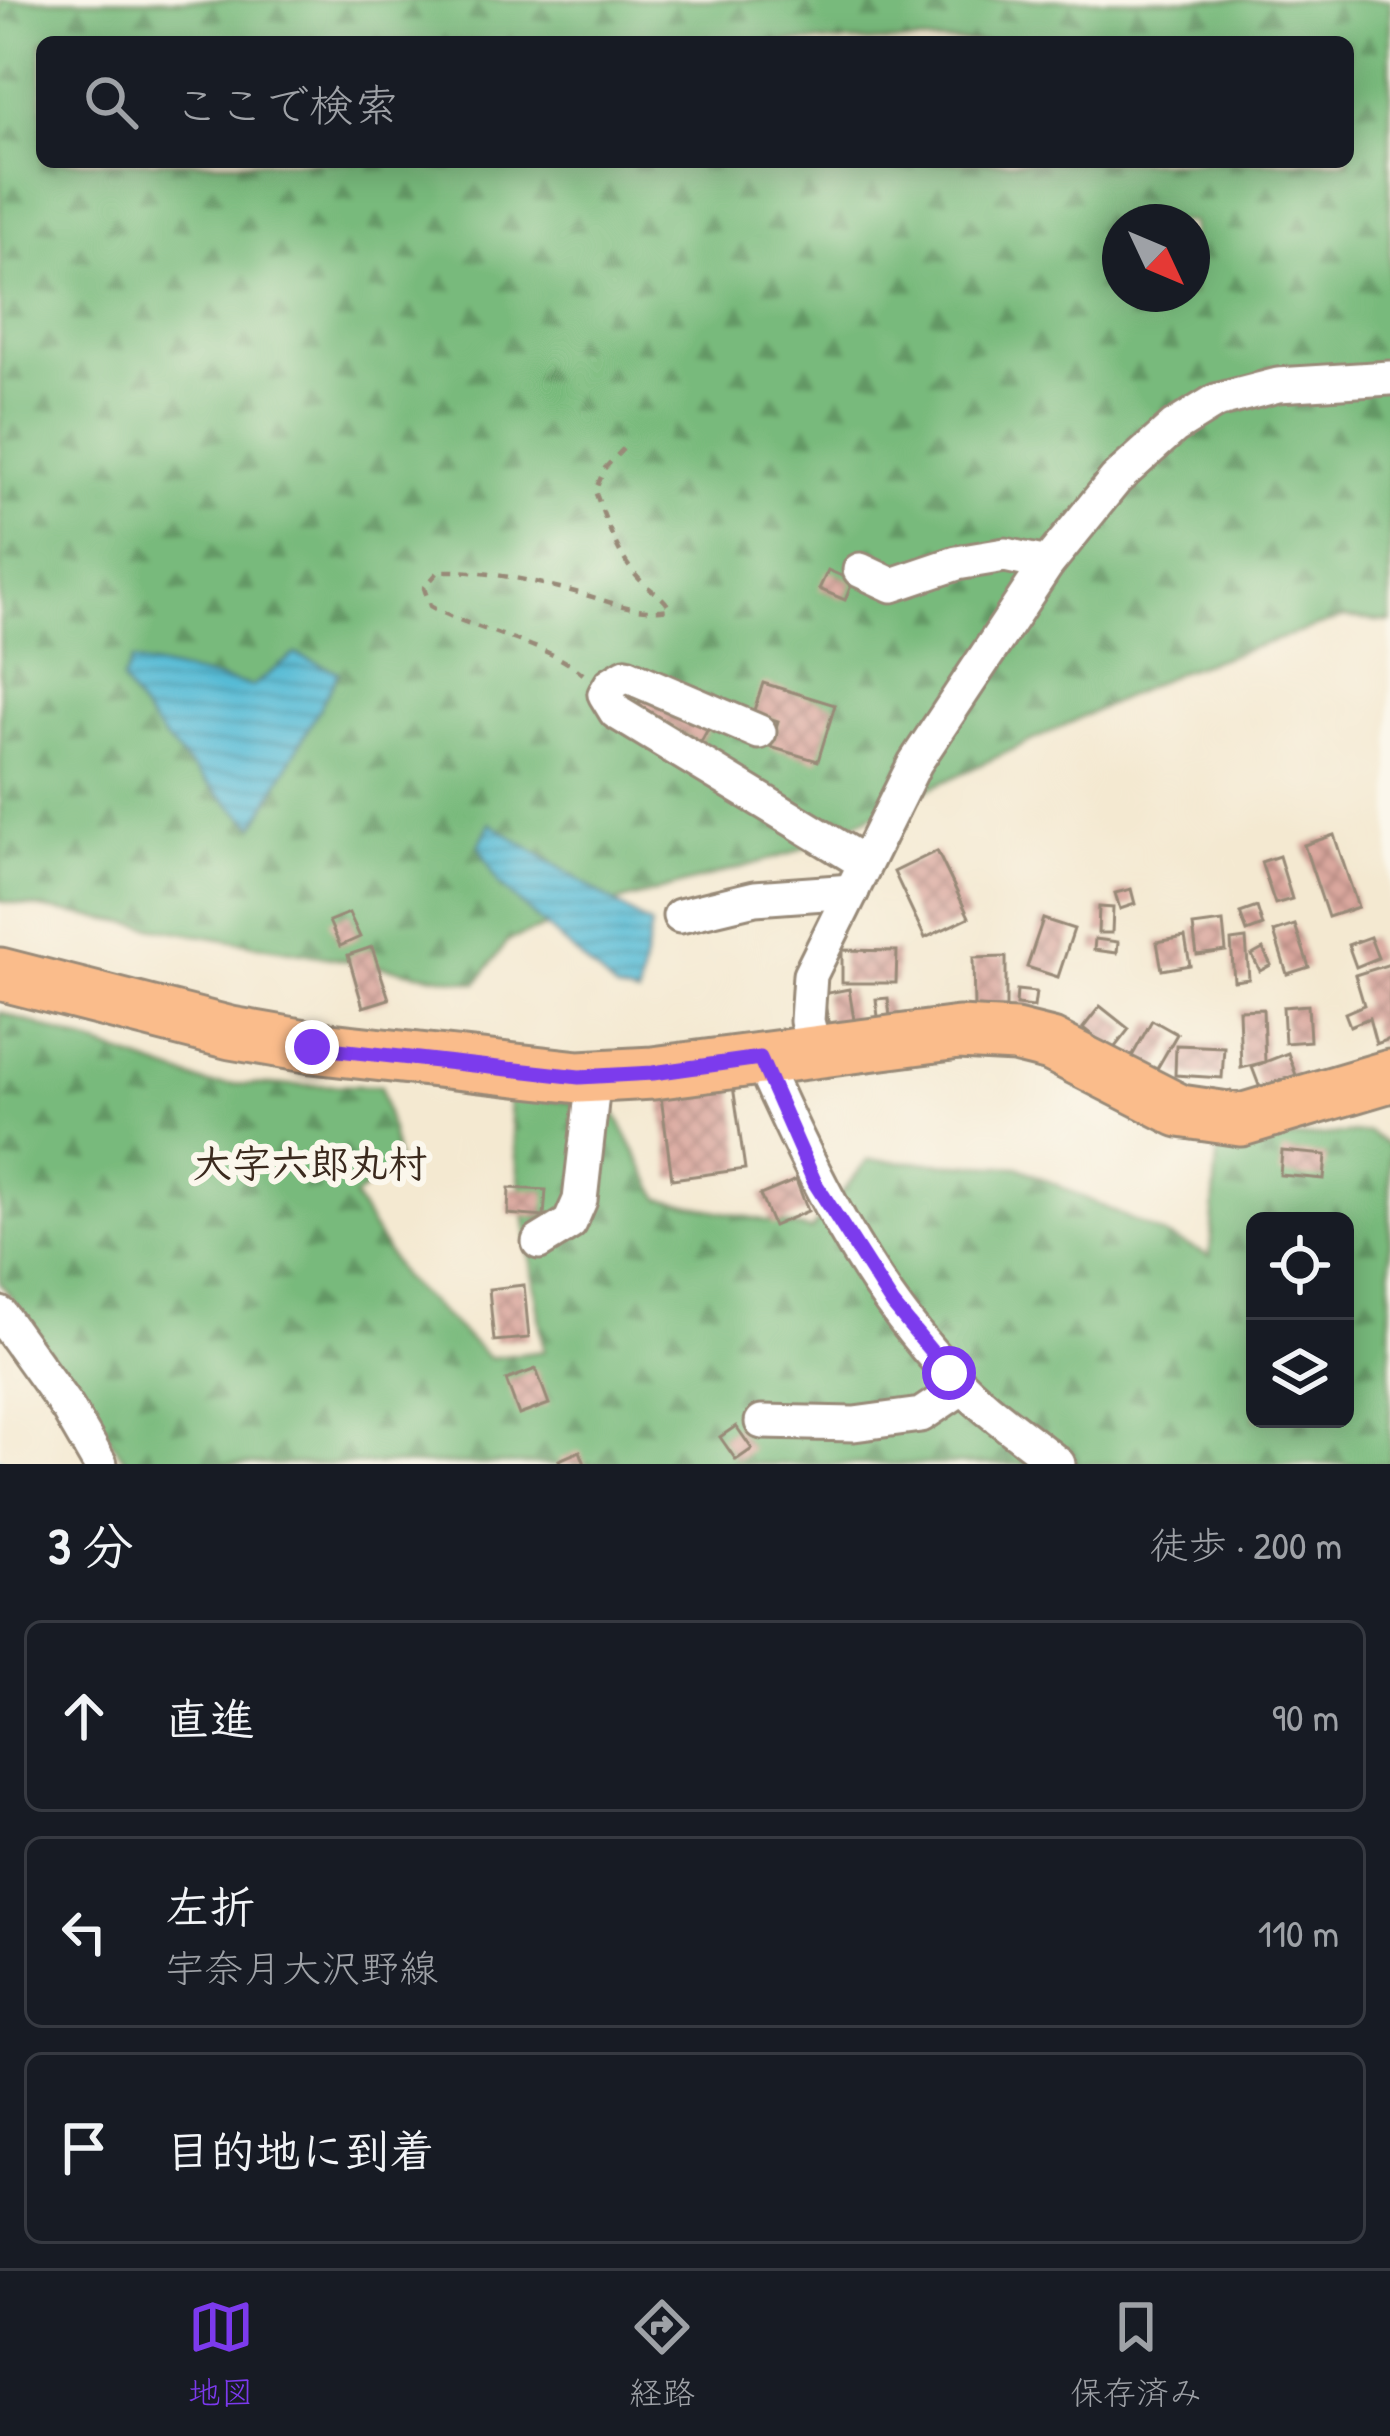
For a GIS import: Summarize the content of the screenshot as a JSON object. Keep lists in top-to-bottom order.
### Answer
{
  "districts": ["大字六郎丸村"],
  "north": "bottom right",
  "page": {
    "search": "ここで検索",
    "heading": ["3 分", "徒歩 · 200 m"],
    "list": [
      ["直進", "90 m"],
      ["左折", "宇奈月大沢野線", "110 m"],
      "目的地に到着"
    ],
    "nav": ["地図", "経路", "保存済み"]
  }
}
